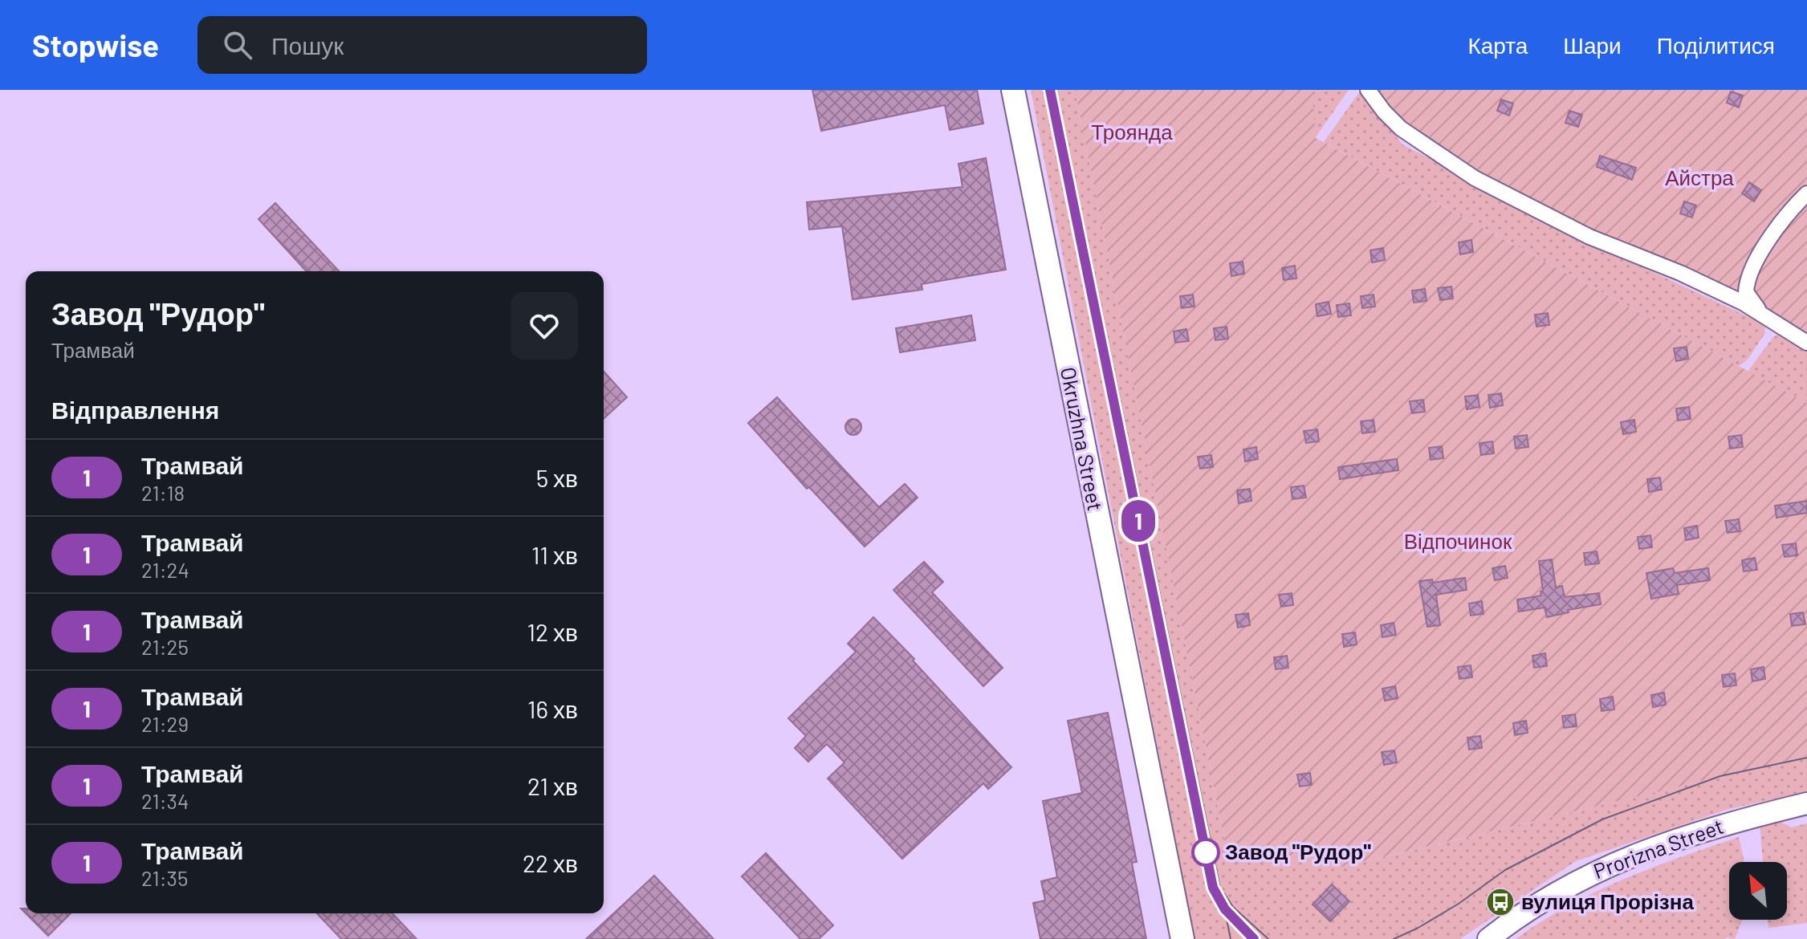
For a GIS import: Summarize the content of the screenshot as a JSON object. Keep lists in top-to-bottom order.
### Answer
{
  "streets": {
    "main road": ["Okruzhna Street", "Prorizna Street"]
  },
  "parks": ["Троянда", "Айстра", "Відпочинок"],
  "places": {
    "other": ["Завод \"Рудор\""],
    "bus stop": ["вулиця Прорізна"]
  },
  "lines": ["tram line 1"],
  "north": "top left",
  "page": {
    "header": "Stopwise",
    "search": "Пошук",
    "nav": ["Карта", "Шари", "Поділитися"],
    "on_map": "1",
    "heading": [
      ["Завод \"Рудор\"", "Трамвай"],
      "Відправлення"
    ],
    "list": [
      {
        "mark": "1",
        "name": "Трамвай",
        "note": "21:18",
        "value": "5 хв"
      },
      {
        "mark": "1",
        "name": "Трамвай",
        "note": "21:24",
        "value": "11 хв"
      },
      {
        "mark": "1",
        "name": "Трамвай",
        "note": "21:25",
        "value": "12 хв"
      },
      {
        "mark": "1",
        "name": "Трамвай",
        "note": "21:29",
        "value": "16 хв"
      },
      {
        "mark": "1",
        "name": "Трамвай",
        "note": "21:34",
        "value": "21 хв"
      },
      {
        "mark": "1",
        "name": "Трамвай",
        "note": "21:35",
        "value": "22 хв"
      }
    ]
  }
}
